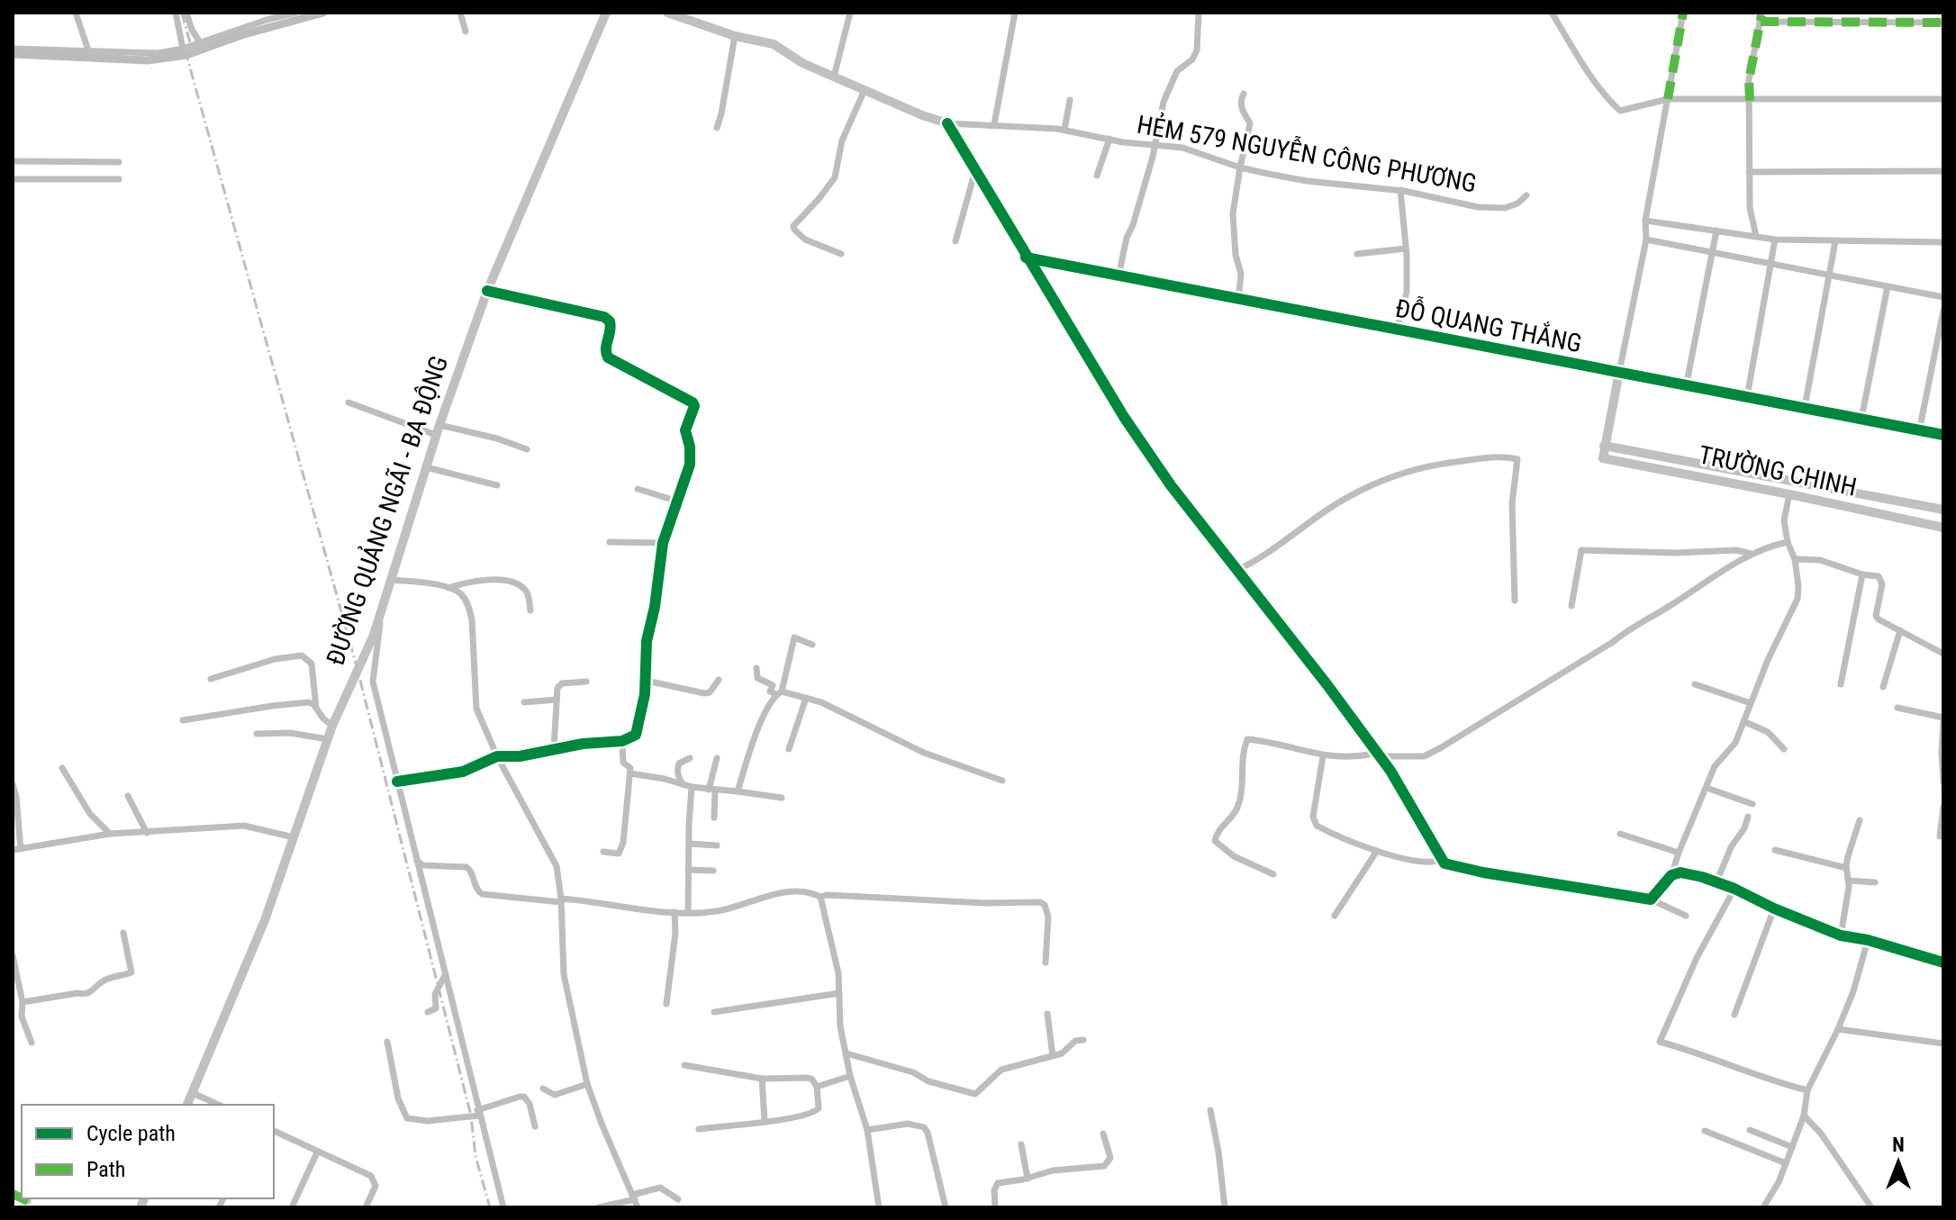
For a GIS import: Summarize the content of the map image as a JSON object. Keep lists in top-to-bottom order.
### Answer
{
  "streets": {
    "street": [
      "HẺM 579 NGUYỄN CÔNG PHƯƠNG",
      "ĐỖ QUANG THẮNG",
      "TRƯỜNG CHINH",
      "ĐƯỜNG QUẢNG NGÃI - BA ĐỘNG"
    ]
  },
  "legend": ["Cycle path", "Path"],
  "north": "top"
}
